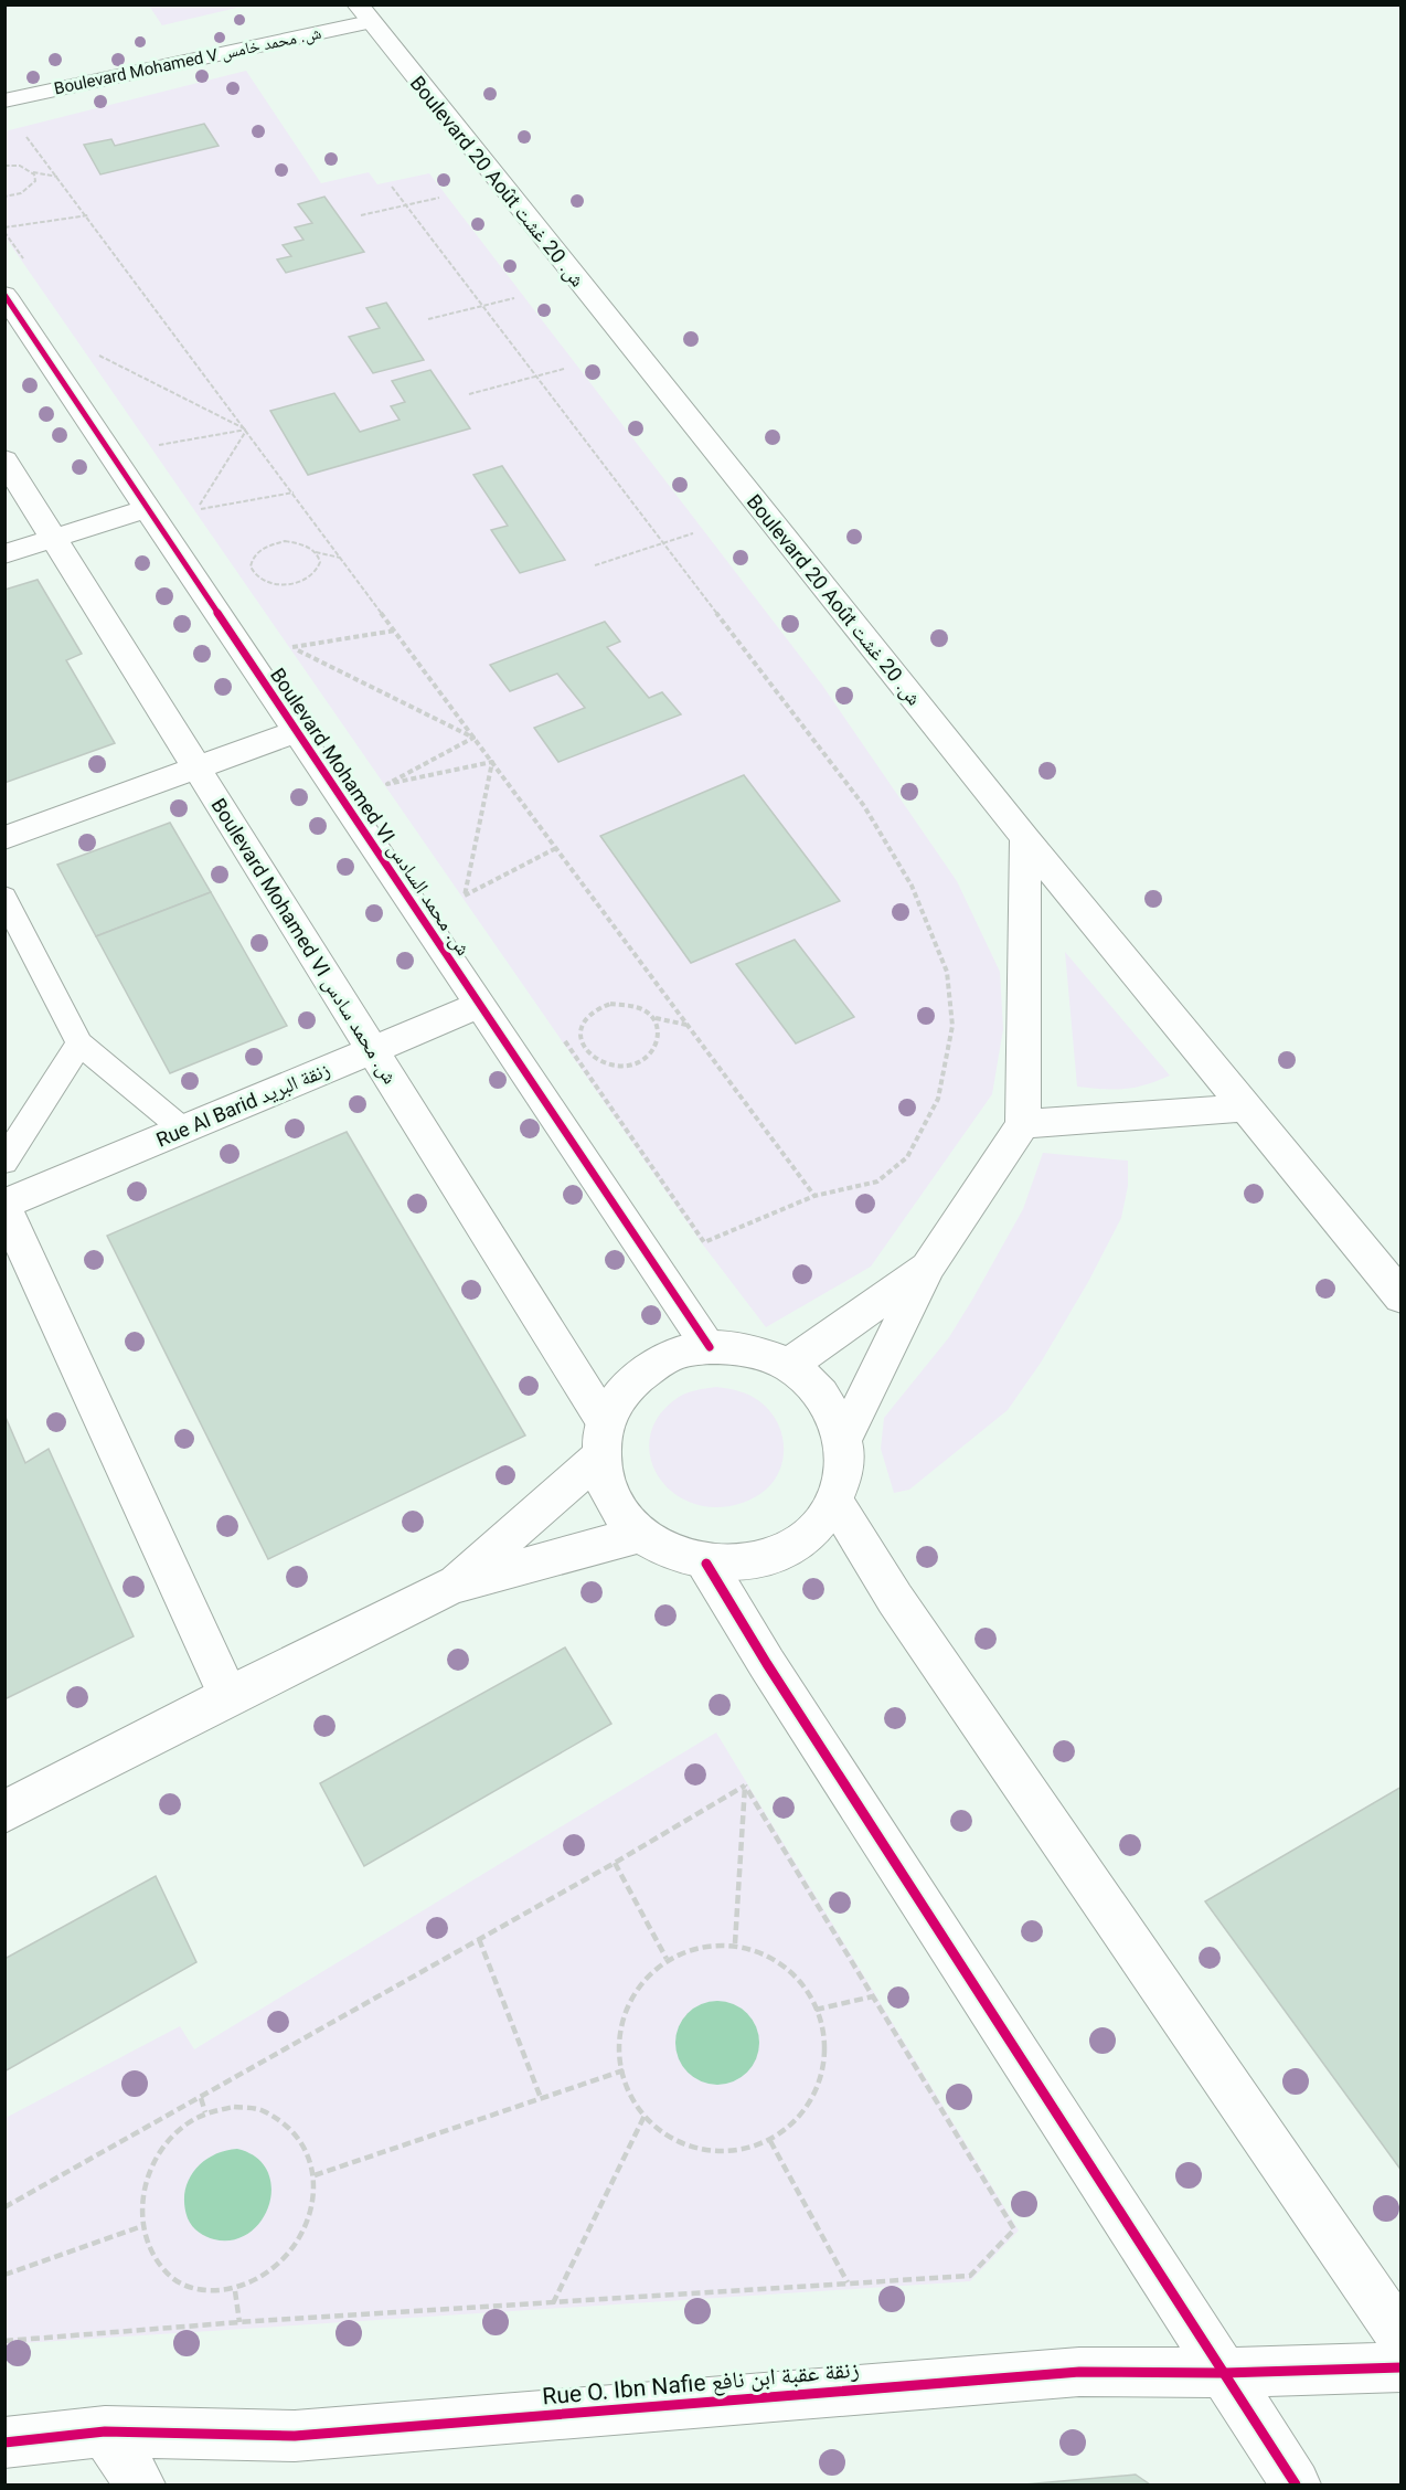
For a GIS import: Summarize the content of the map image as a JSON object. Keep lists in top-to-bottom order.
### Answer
{
  "streets": {
    "street": [
      "Boulevard Mohamed V ش. محمد خامس",
      "Boulevard 20 Août ش. 20 غشت",
      "Boulevard Mohamed VI ش. محمد السادس",
      "Boulevard Mohamed VI ش. محمد سادس",
      "Rue Al Barid زنقة البريد",
      "Rue O. Ibn Nafie زنقة عقبة ابن نافع"
    ]
  },
  "crossings": [
    ["Boulevard Mohamed V ش. محمد خامس", "Boulevard 20 Août ش. 20 غشت"],
    ["Boulevard Mohamed VI ش. محمد السادس", "Boulevard Mohamed VI ش. محمد سادس"],
    ["Boulevard Mohamed VI ش. محمد السادس", "Rue Al Barid زنقة البريد"],
    ["Boulevard Mohamed VI ش. محمد سادس", "Rue Al Barid زنقة البريد"]
  ]
}
